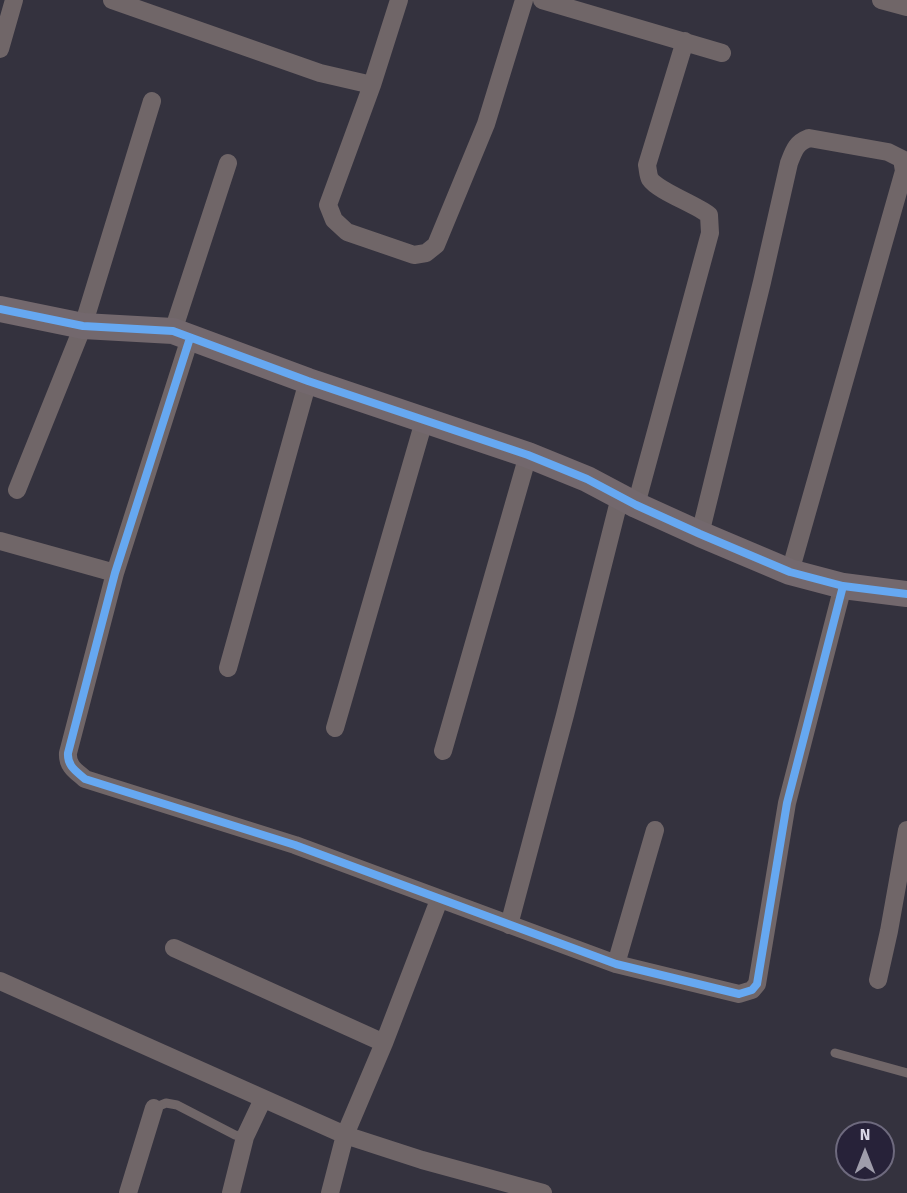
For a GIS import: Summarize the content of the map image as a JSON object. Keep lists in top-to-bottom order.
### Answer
{
  "north": "top"
}
